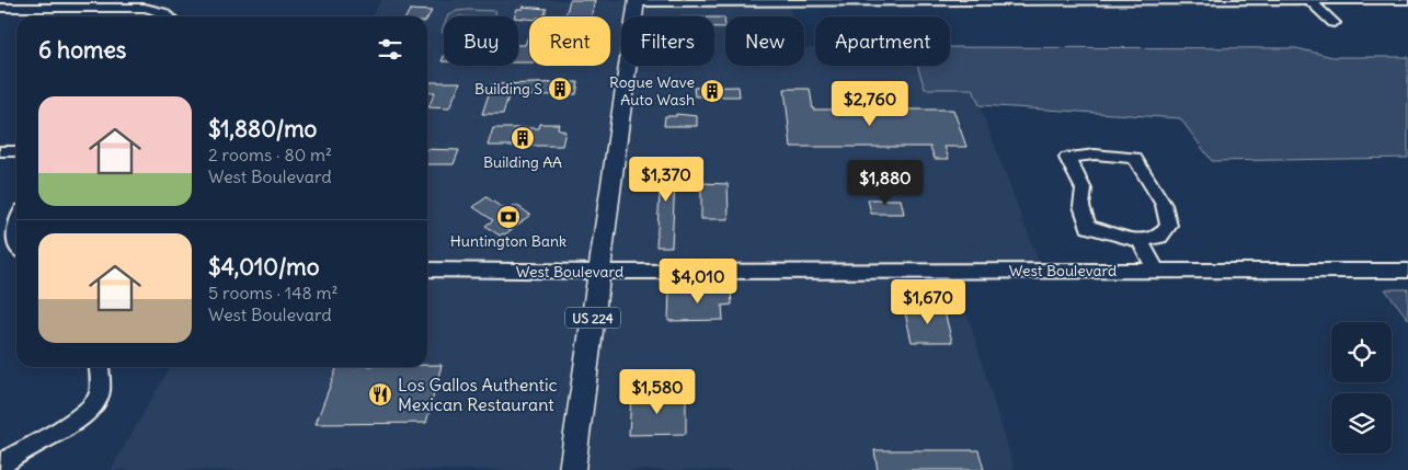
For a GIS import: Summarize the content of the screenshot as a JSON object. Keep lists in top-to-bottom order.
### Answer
{
  "streets": {
    "main road": ["US 224"],
    "street": ["West Boulevard"]
  },
  "crossings": [
    ["West Boulevard", "US 224"]
  ],
  "places": {
    "building": ["Building S", "Rogue Wave Auto Wash", "Building AA"],
    "bank": ["Huntington Bank"],
    "restaurant": ["Los Gallos Authentic Mexican Restaurant"]
  },
  "page": {
    "chip": [
      "Buy",
      "Rent",
      "Filters",
      "New",
      "Apartment"
    ],
    "heading": "6 homes",
    "price": [
      "$2,760",
      "$1,370",
      "$1,880",
      "$4,010",
      "$1,670",
      "$1,580"
    ],
    "list": [
      {
        "name": "$1,880/mo",
        "note": "2 rooms · 80 m² · West Boulevard"
      },
      {
        "name": "$4,010/mo",
        "note": "5 rooms · 148 m² · West Boulevard"
      }
    ]
  }
}
